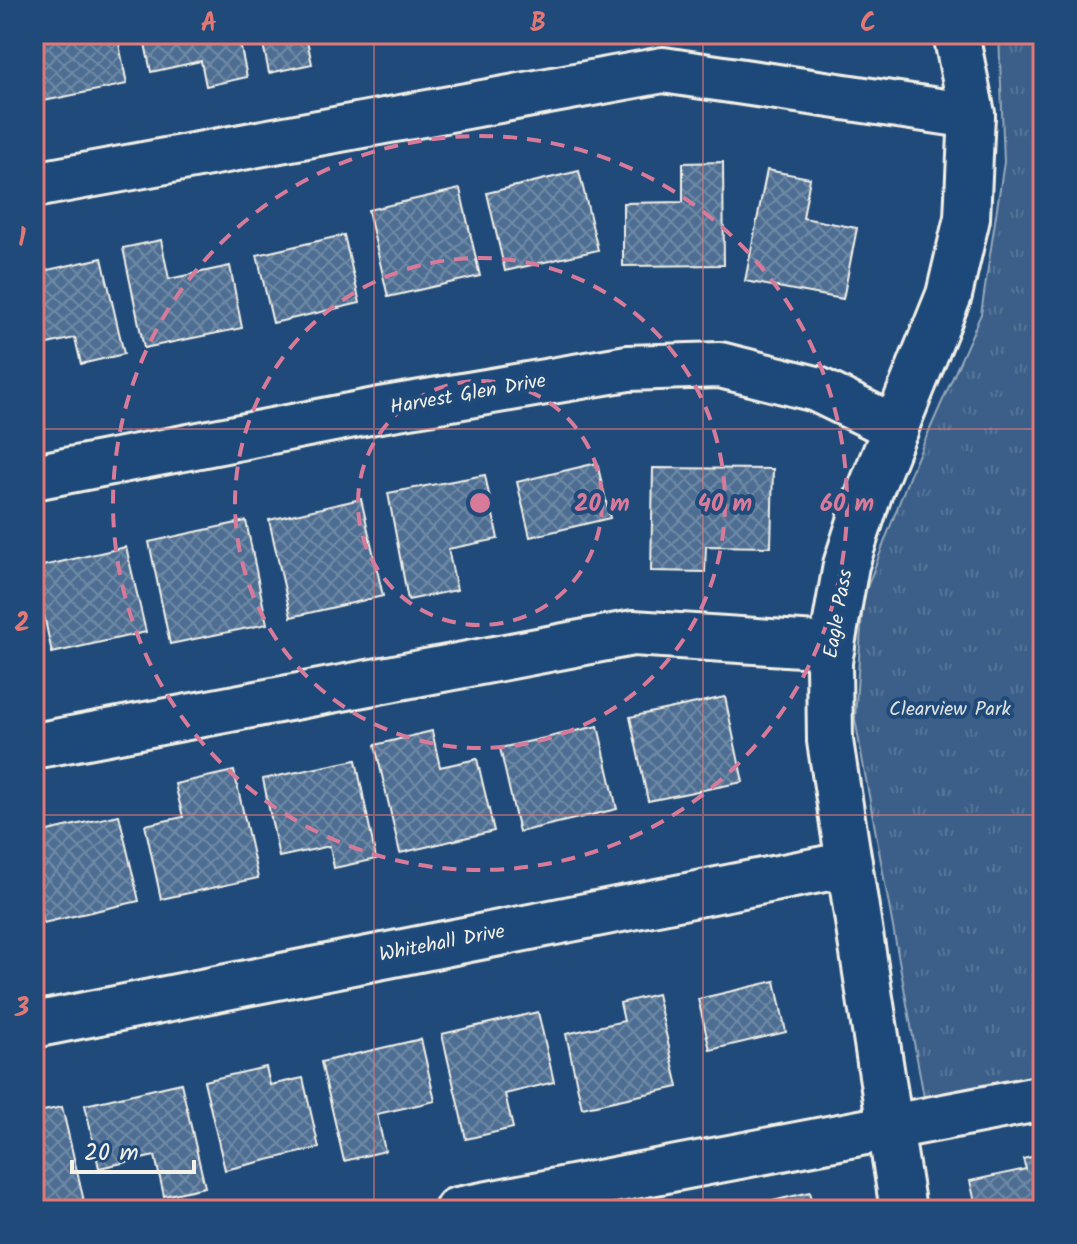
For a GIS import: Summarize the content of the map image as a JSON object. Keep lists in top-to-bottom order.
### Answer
{
  "streets": {
    "street": ["Harvest Glen Drive", "Eagle Pass", "Whitehall Drive"]
  },
  "crossings": [
    ["Harvest Glen Drive", "Eagle Pass"],
    ["Eagle Pass", "Whitehall Drive"]
  ],
  "parks": ["Clearview Park"],
  "scale_bar": "20 m",
  "grid": {
    "columns": ["A", "B", "C"],
    "rows": ["1", "2", "3"]
  },
  "rings": ["20 m", "40 m", "60 m"]
}
